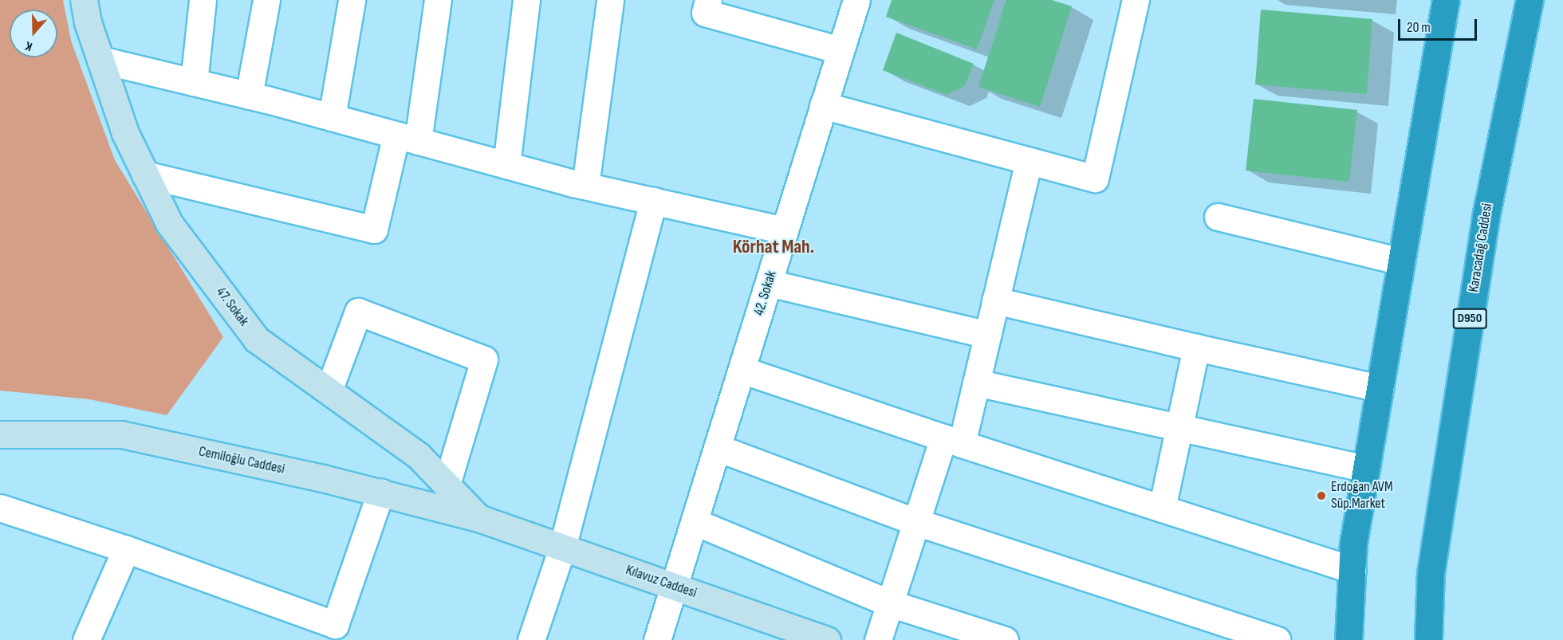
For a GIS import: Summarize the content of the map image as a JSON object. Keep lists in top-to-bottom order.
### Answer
{
  "streets": {
    "highway": ["Karacadağ Caddesi", "D950"],
    "street": [
      "42. Sokak",
      "47. Sokak",
      "Cemiloğlu Caddesi",
      "Kılavuz Caddesi"
    ]
  },
  "crossings": [
    ["42. Sokak", "Kılavuz Caddesi"],
    ["47. Sokak", "Cemiloğlu Caddesi"],
    ["47. Sokak", "Kılavuz Caddesi"],
    ["Cemiloğlu Caddesi", "Kılavuz Caddesi"]
  ],
  "districts": ["Körhat Mah."],
  "places": ["Erdoğan AVM Süp.Market"],
  "scale_bar": "20 m",
  "north": "bottom"
}
